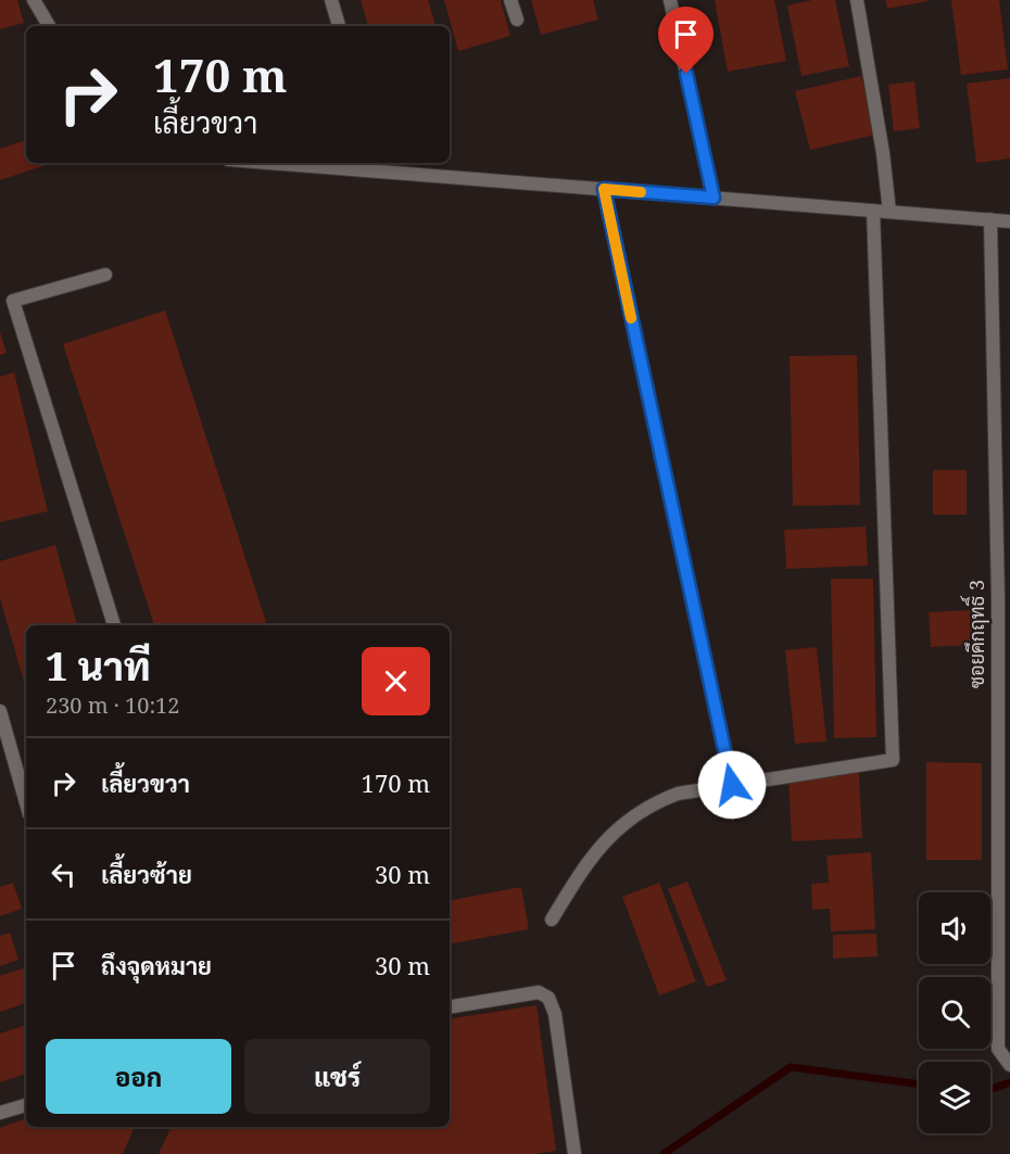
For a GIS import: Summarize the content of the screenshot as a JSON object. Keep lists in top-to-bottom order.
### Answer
{
  "streets": {
    "street": ["ซอยคึกฤทธิ์ 3"]
  },
  "page": {
    "turn": ["170 m", "เลี้ยวขวา"],
    "heading": ["1 นาที", "230 m · 10:12"],
    "list": [
      {
        "name": "เลี้ยวขวา",
        "value": "170 m"
      },
      {
        "name": "เลี้ยวซ้าย",
        "value": "30 m"
      },
      {
        "name": "ถึงจุดหมาย",
        "value": "30 m"
      }
    ],
    "buttons": ["ออก", "แชร์"]
  }
}
